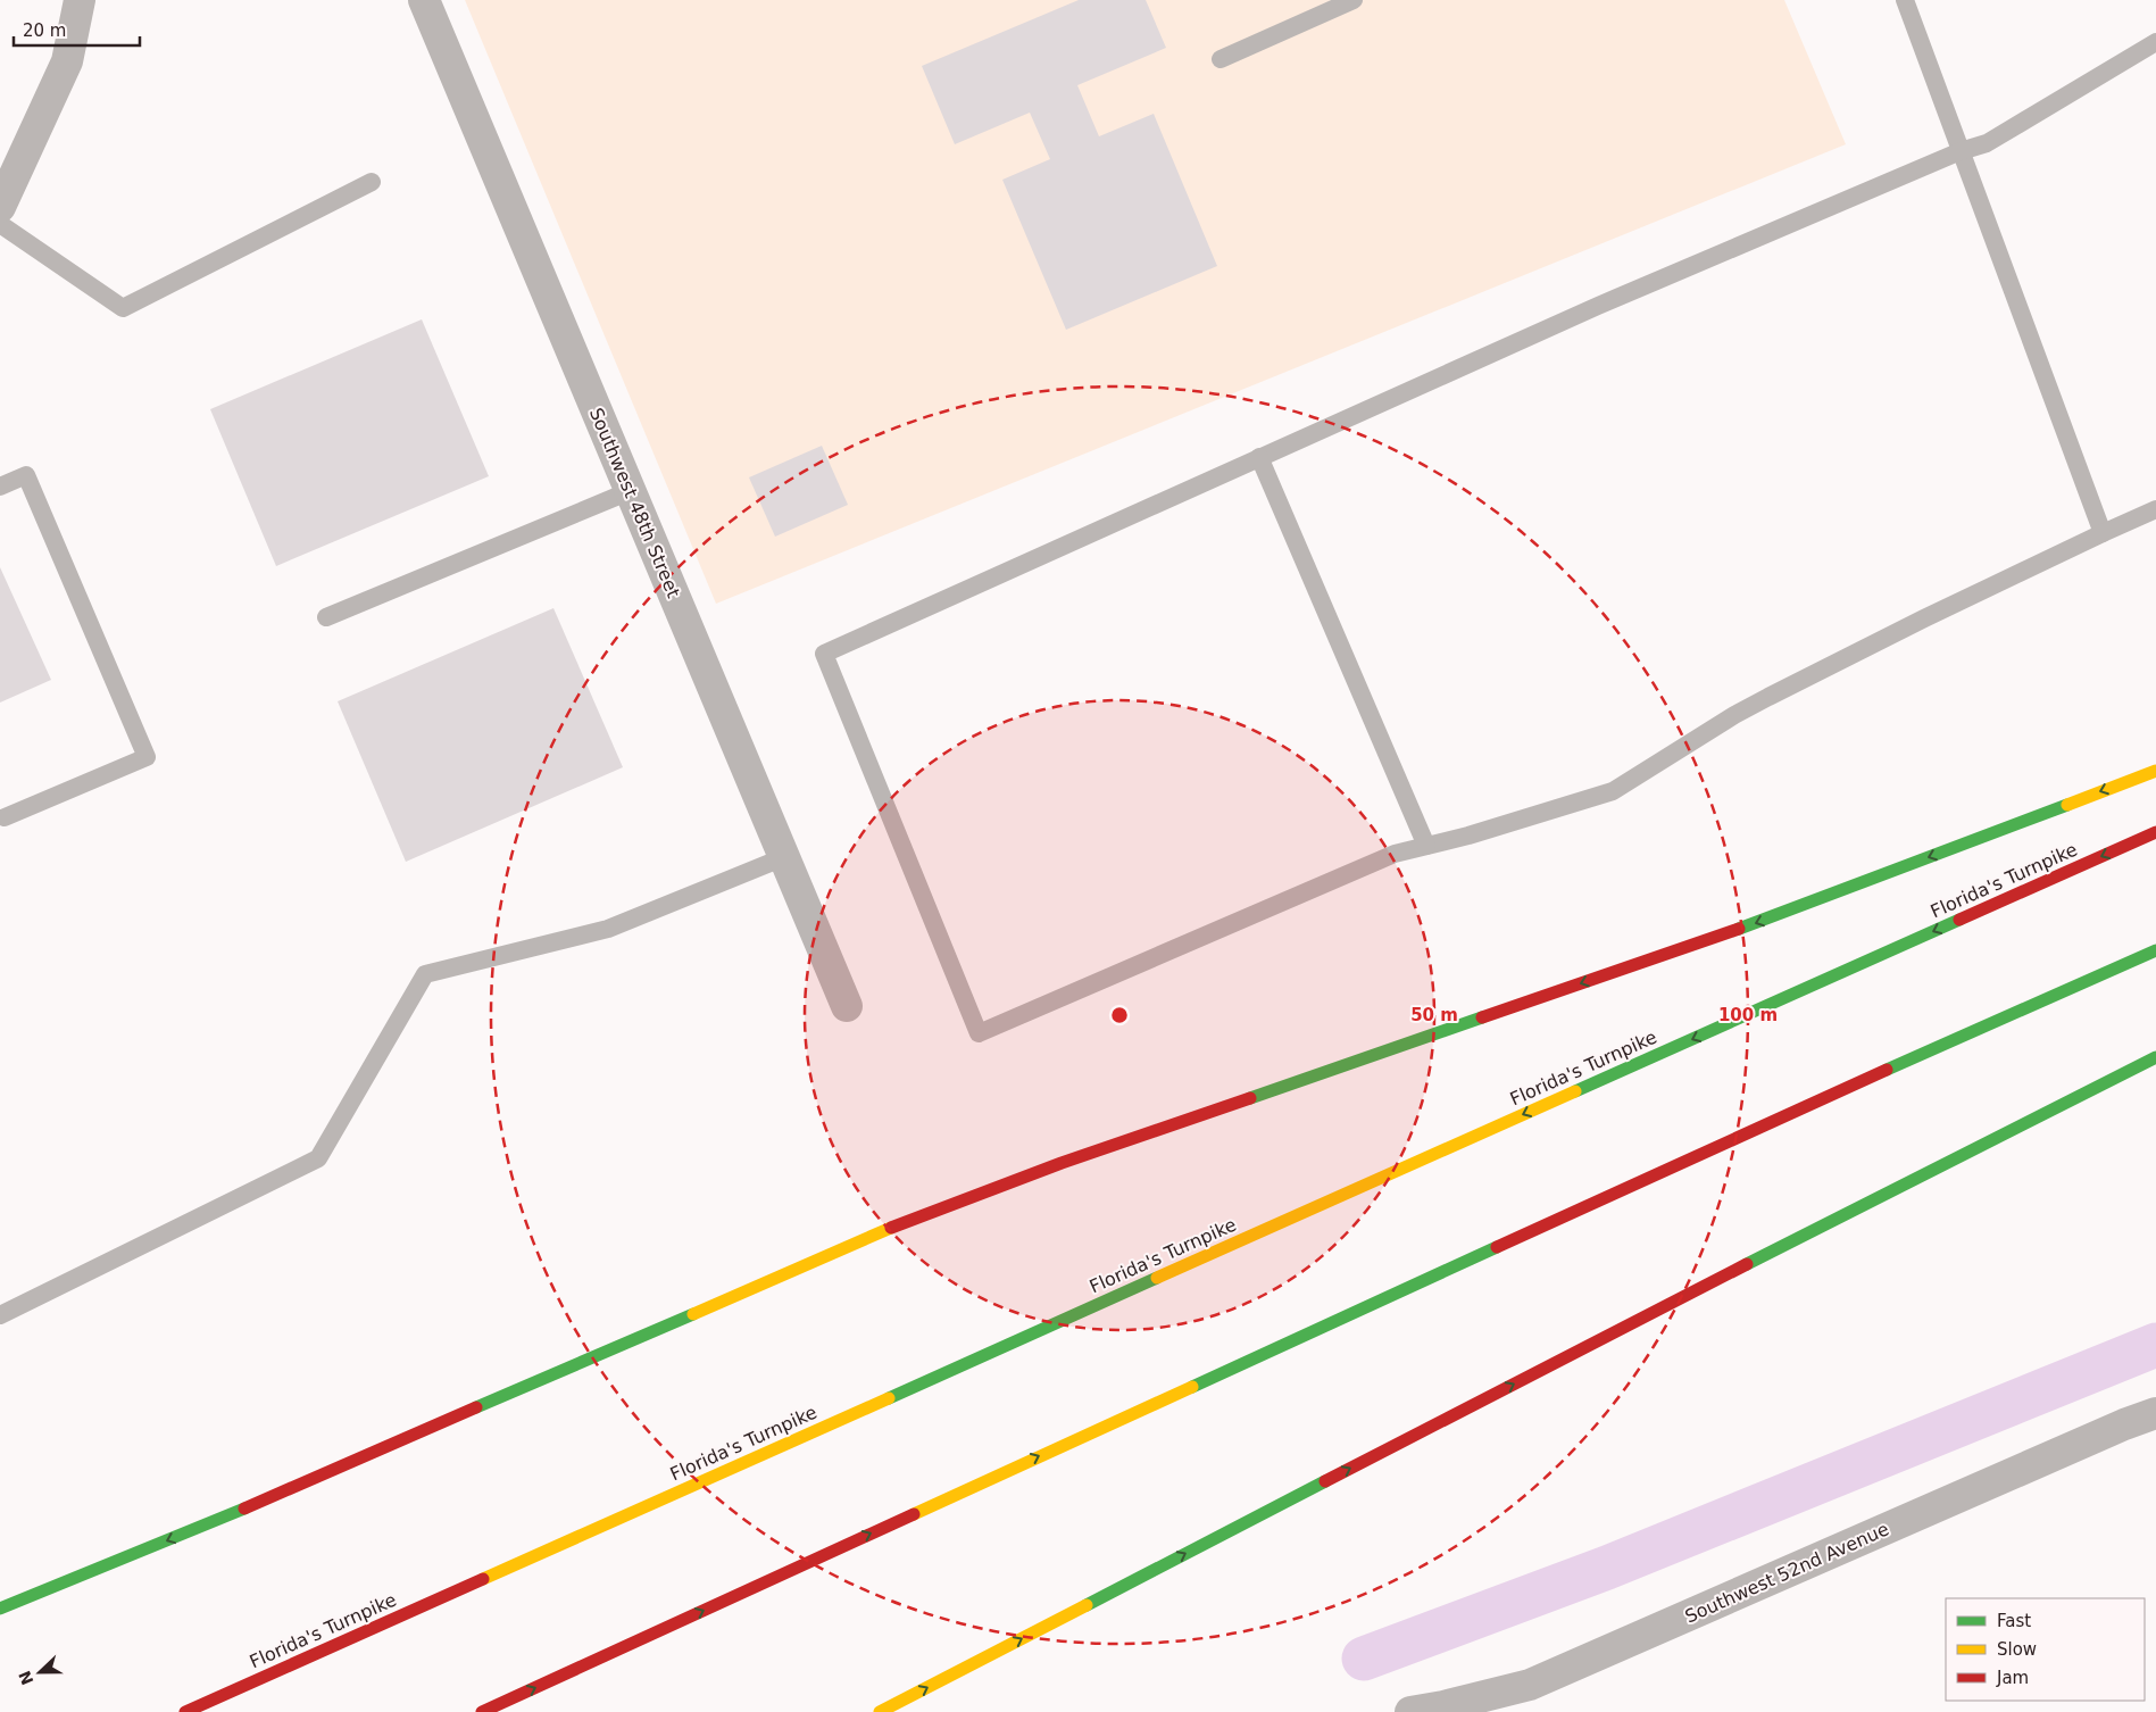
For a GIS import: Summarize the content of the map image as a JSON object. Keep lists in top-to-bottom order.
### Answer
{
  "streets": {
    "highway": ["Florida's Turnpike"],
    "street": ["Southwest 48th Street", "Southwest 52nd Avenue"]
  },
  "legend": ["Fast", "Slow", "Jam"],
  "scale_bar": "20 m",
  "north": "left",
  "rings": ["50 m", "100 m"]
}
